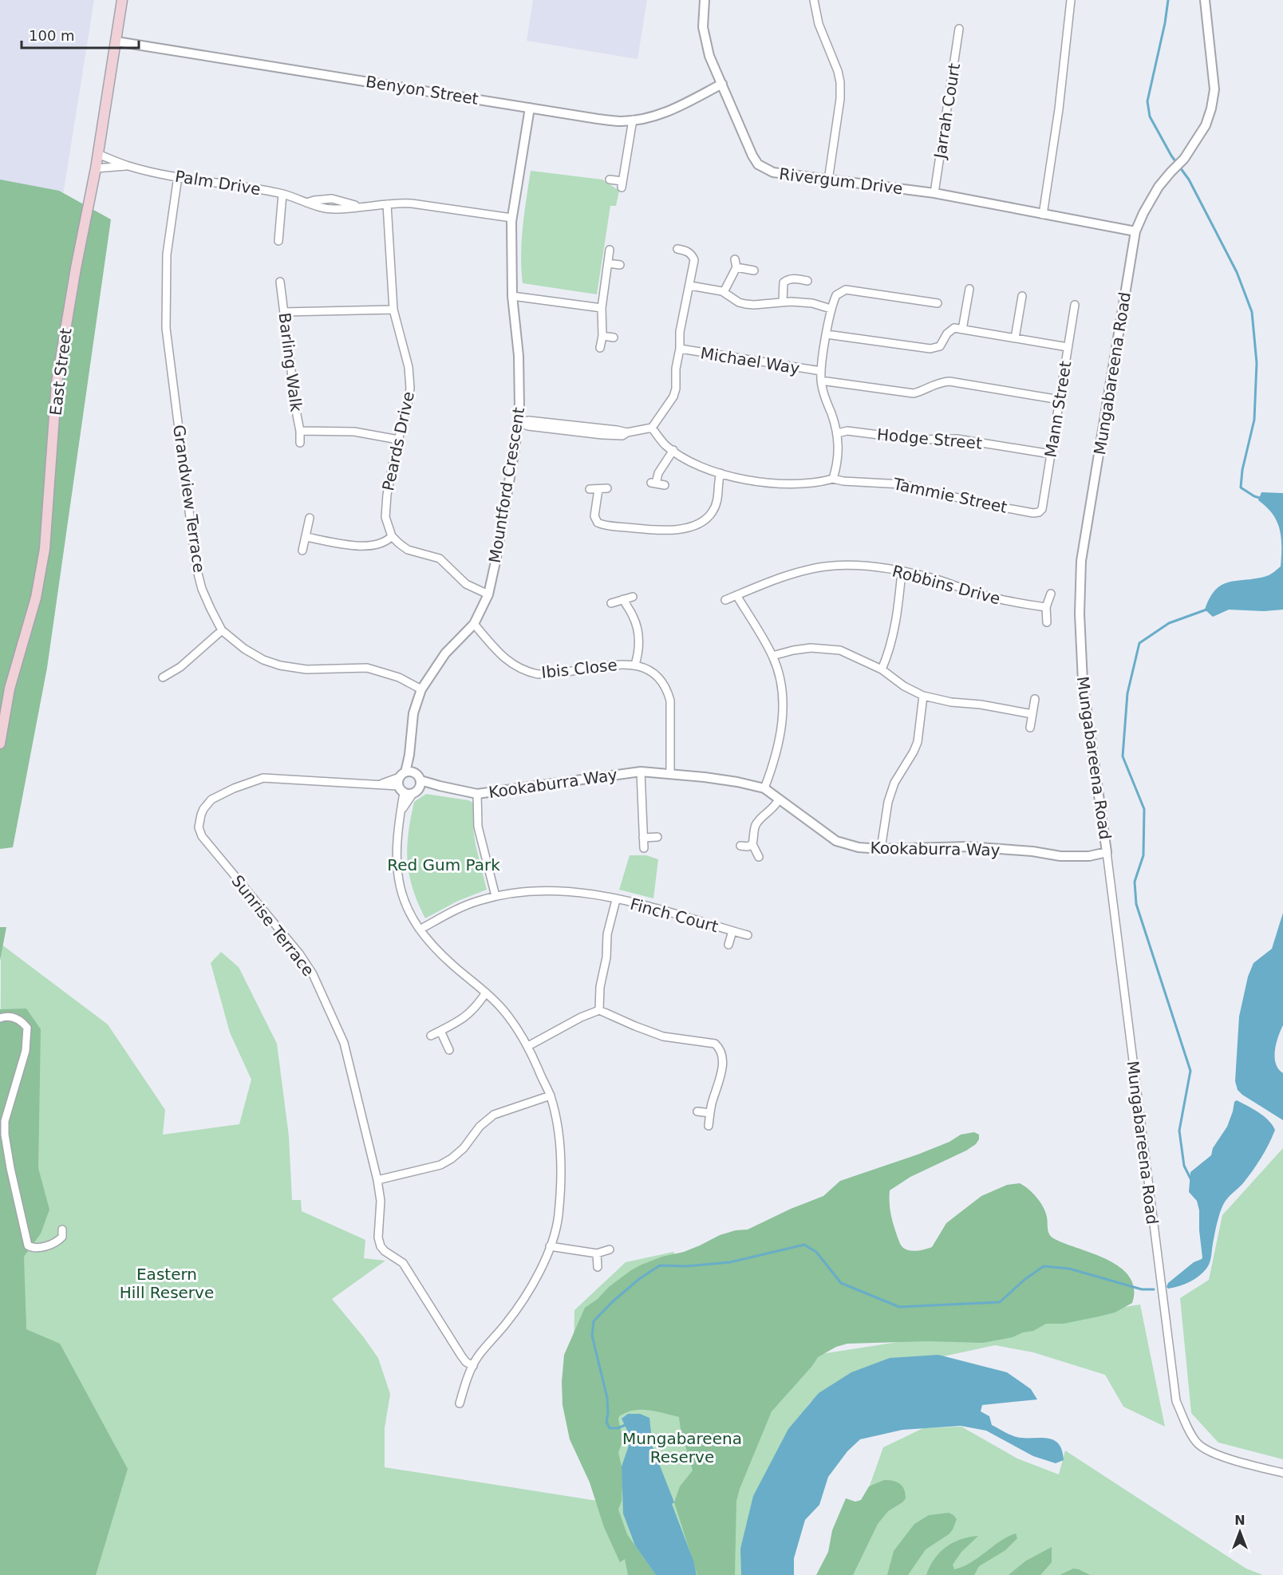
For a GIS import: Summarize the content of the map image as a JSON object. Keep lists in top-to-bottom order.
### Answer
{
  "streets": {
    "main road": ["East Street"],
    "street": [
      "Benyon Street",
      "Jarrah Court",
      "Rivergum Drive",
      "Palm Drive",
      "Michael Way",
      "Barling Walk",
      "Mungabareena Road",
      "Mann Street",
      "Hodge Street",
      "Peards Drive",
      "Mountford Crescent",
      "Tammie Street",
      "Grandview Terrace",
      "Robbins Drive",
      "Ibis Close",
      "Kookaburra Way",
      "Finch Court",
      "Sunrise Terrace"
    ]
  },
  "crossings": [
    ["Benyon Street", "Rivergum Drive"],
    ["Benyon Street", "East Street"],
    ["Benyon Street", "Mountford Crescent"],
    ["Jarrah Court", "Rivergum Drive"],
    ["Rivergum Drive", "Mungabareena Road"],
    ["Palm Drive", "East Street"],
    ["Palm Drive", "Peards Drive"],
    ["Palm Drive", "Mountford Crescent"],
    ["Palm Drive", "Grandview Terrace"],
    ["Mungabareena Road", "Kookaburra Way"],
    ["Mann Street", "Hodge Street"],
    ["Mann Street", "Tammie Street"],
    ["Mountford Crescent", "Grandview Terrace"],
    ["Mountford Crescent", "Ibis Close"],
    ["Mountford Crescent", "Kookaburra Way"],
    ["Mountford Crescent", "Finch Court"],
    ["Mountford Crescent", "Sunrise Terrace"],
    ["Ibis Close", "Kookaburra Way"],
    ["Kookaburra Way", "Sunrise Terrace"]
  ],
  "parks": ["Red Gum Park", "Eastern Hill Reserve", "Mungabareena Reserve"],
  "scale_bar": "100 m",
  "north": "top"
}
